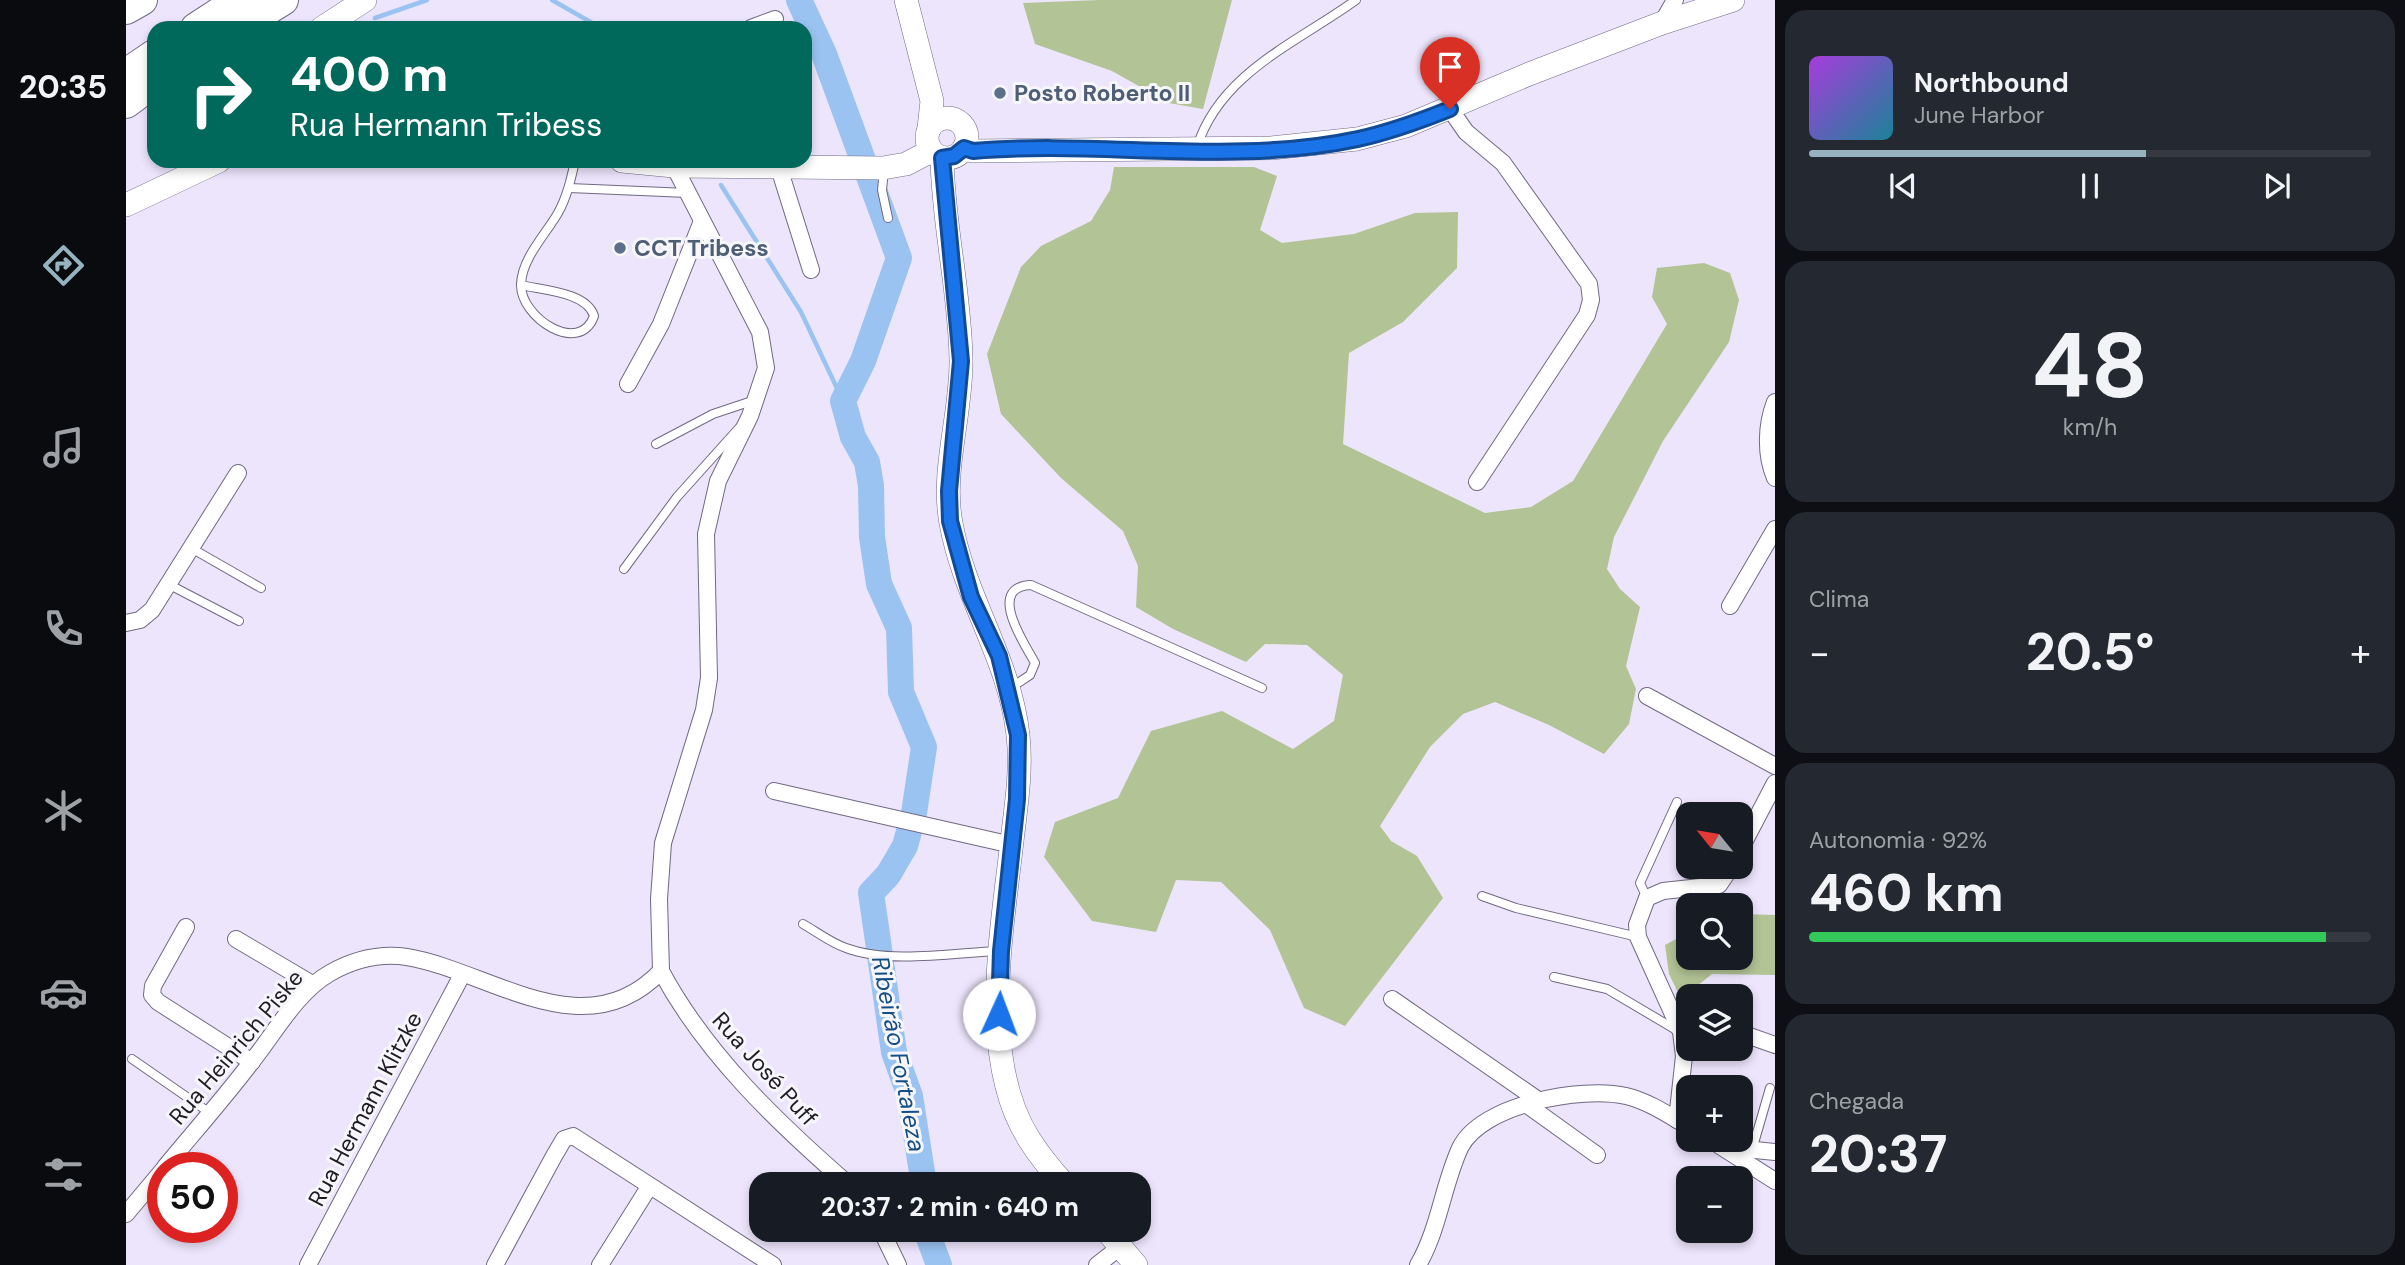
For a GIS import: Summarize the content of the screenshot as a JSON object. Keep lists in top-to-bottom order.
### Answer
{
  "streets": {
    "street": ["Rua Heinrich Piske", "Rua José Puff", "Rua Hermann Klitzke"]
  },
  "crossings": [
    ["Rua Heinrich Piske", "Rua José Puff"],
    ["Rua Heinrich Piske", "Rua Hermann Klitzke"]
  ],
  "water": ["Ribeirão Fortaleza"],
  "places": ["Posto Roberto II", "CCT Tribess"],
  "north": "top left",
  "page": {
    "tabs": "20:35",
    "turn": ["400 m", "Rua Hermann Tribess"],
    "song": ["Northbound", "June Harbor"],
    "tile": [
      ["48", "km/h"],
      "Clima",
      ["Autonomia · 92%", "460 km"],
      ["Chegada", "20:37"]
    ],
    "heat": ["−", "20.5°", "+"],
    "map_buttons": ["+", "−"],
    "limit": "50",
    "trip": "20:37 · 2 min · 640 m"
  }
}
